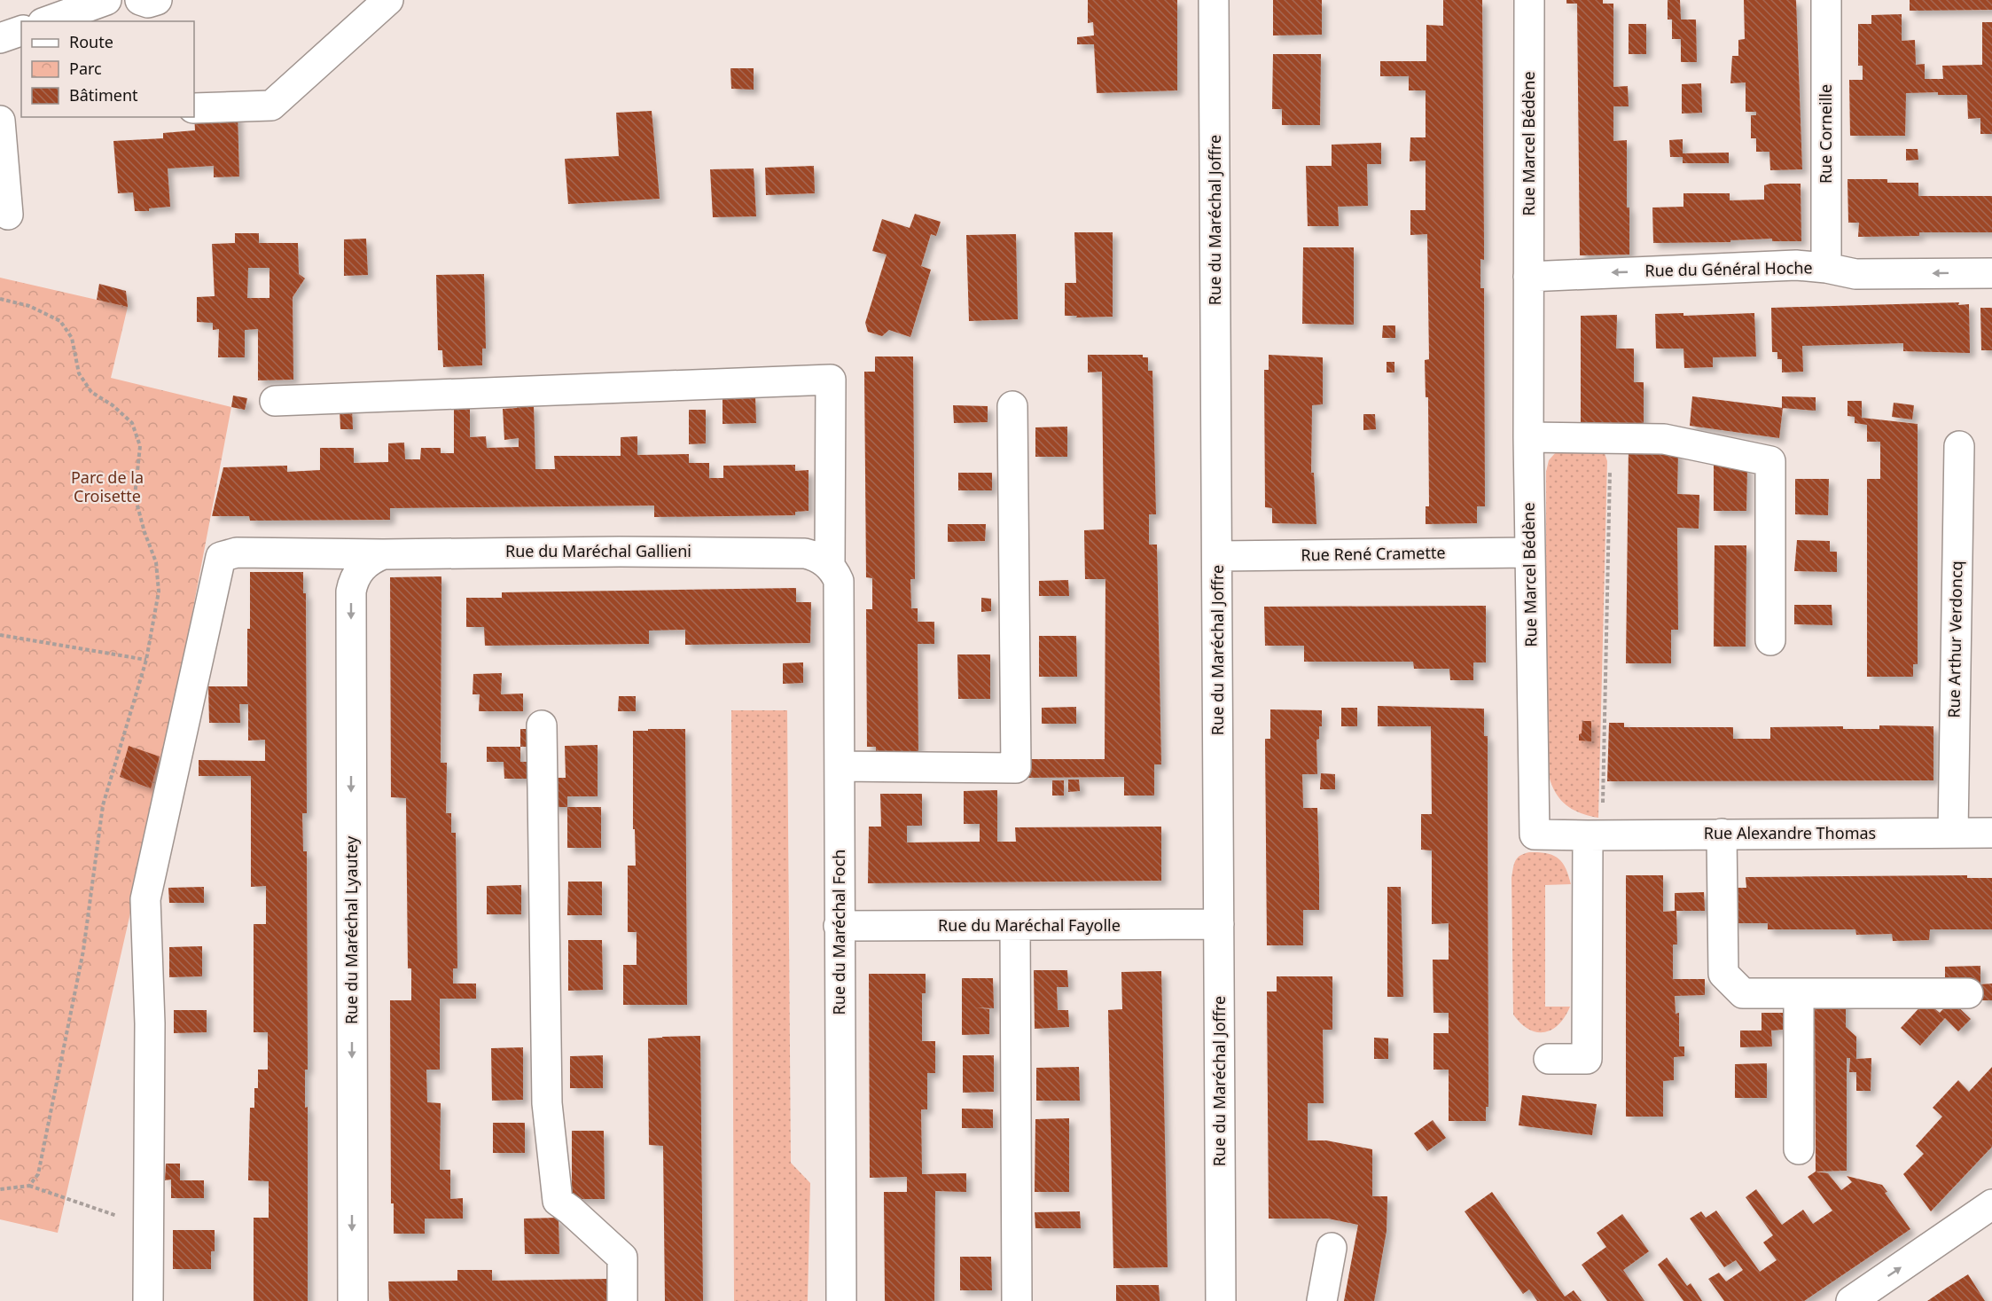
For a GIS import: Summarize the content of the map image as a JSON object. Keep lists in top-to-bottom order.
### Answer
{
  "streets": {
    "street": [
      "Rue Corneille",
      "Rue Marcel Bédène",
      "Rue du Maréchal Joffre",
      "Rue du Général Hoche",
      "Rue du Maréchal Gallieni",
      "Rue René Cramette",
      "Rue Arthur Verdoncq",
      "Rue Alexandre Thomas",
      "Rue du Maréchal Fayolle",
      "Rue du Maréchal Lyautey",
      "Rue du Maréchal Foch"
    ]
  },
  "crossings": [
    ["Rue Corneille", "Rue du Général Hoche"],
    ["Rue Marcel Bédène", "Rue du Général Hoche"],
    ["Rue Marcel Bédène", "Rue René Cramette"],
    ["Rue Marcel Bédène", "Rue Alexandre Thomas"],
    ["Rue du Maréchal Joffre", "Rue René Cramette"],
    ["Rue du Maréchal Joffre", "Rue du Maréchal Fayolle"],
    ["Rue du Maréchal Gallieni", "Rue du Maréchal Lyautey"],
    ["Rue du Maréchal Gallieni", "Rue du Maréchal Foch"],
    ["Rue Arthur Verdoncq", "Rue Alexandre Thomas"],
    ["Rue du Maréchal Fayolle", "Rue du Maréchal Foch"]
  ],
  "one_way": ["Rue du Général Hoche"],
  "parks": ["Parc de la Croisette"],
  "legend": ["Route", "Parc", "Bâtiment"]
}
